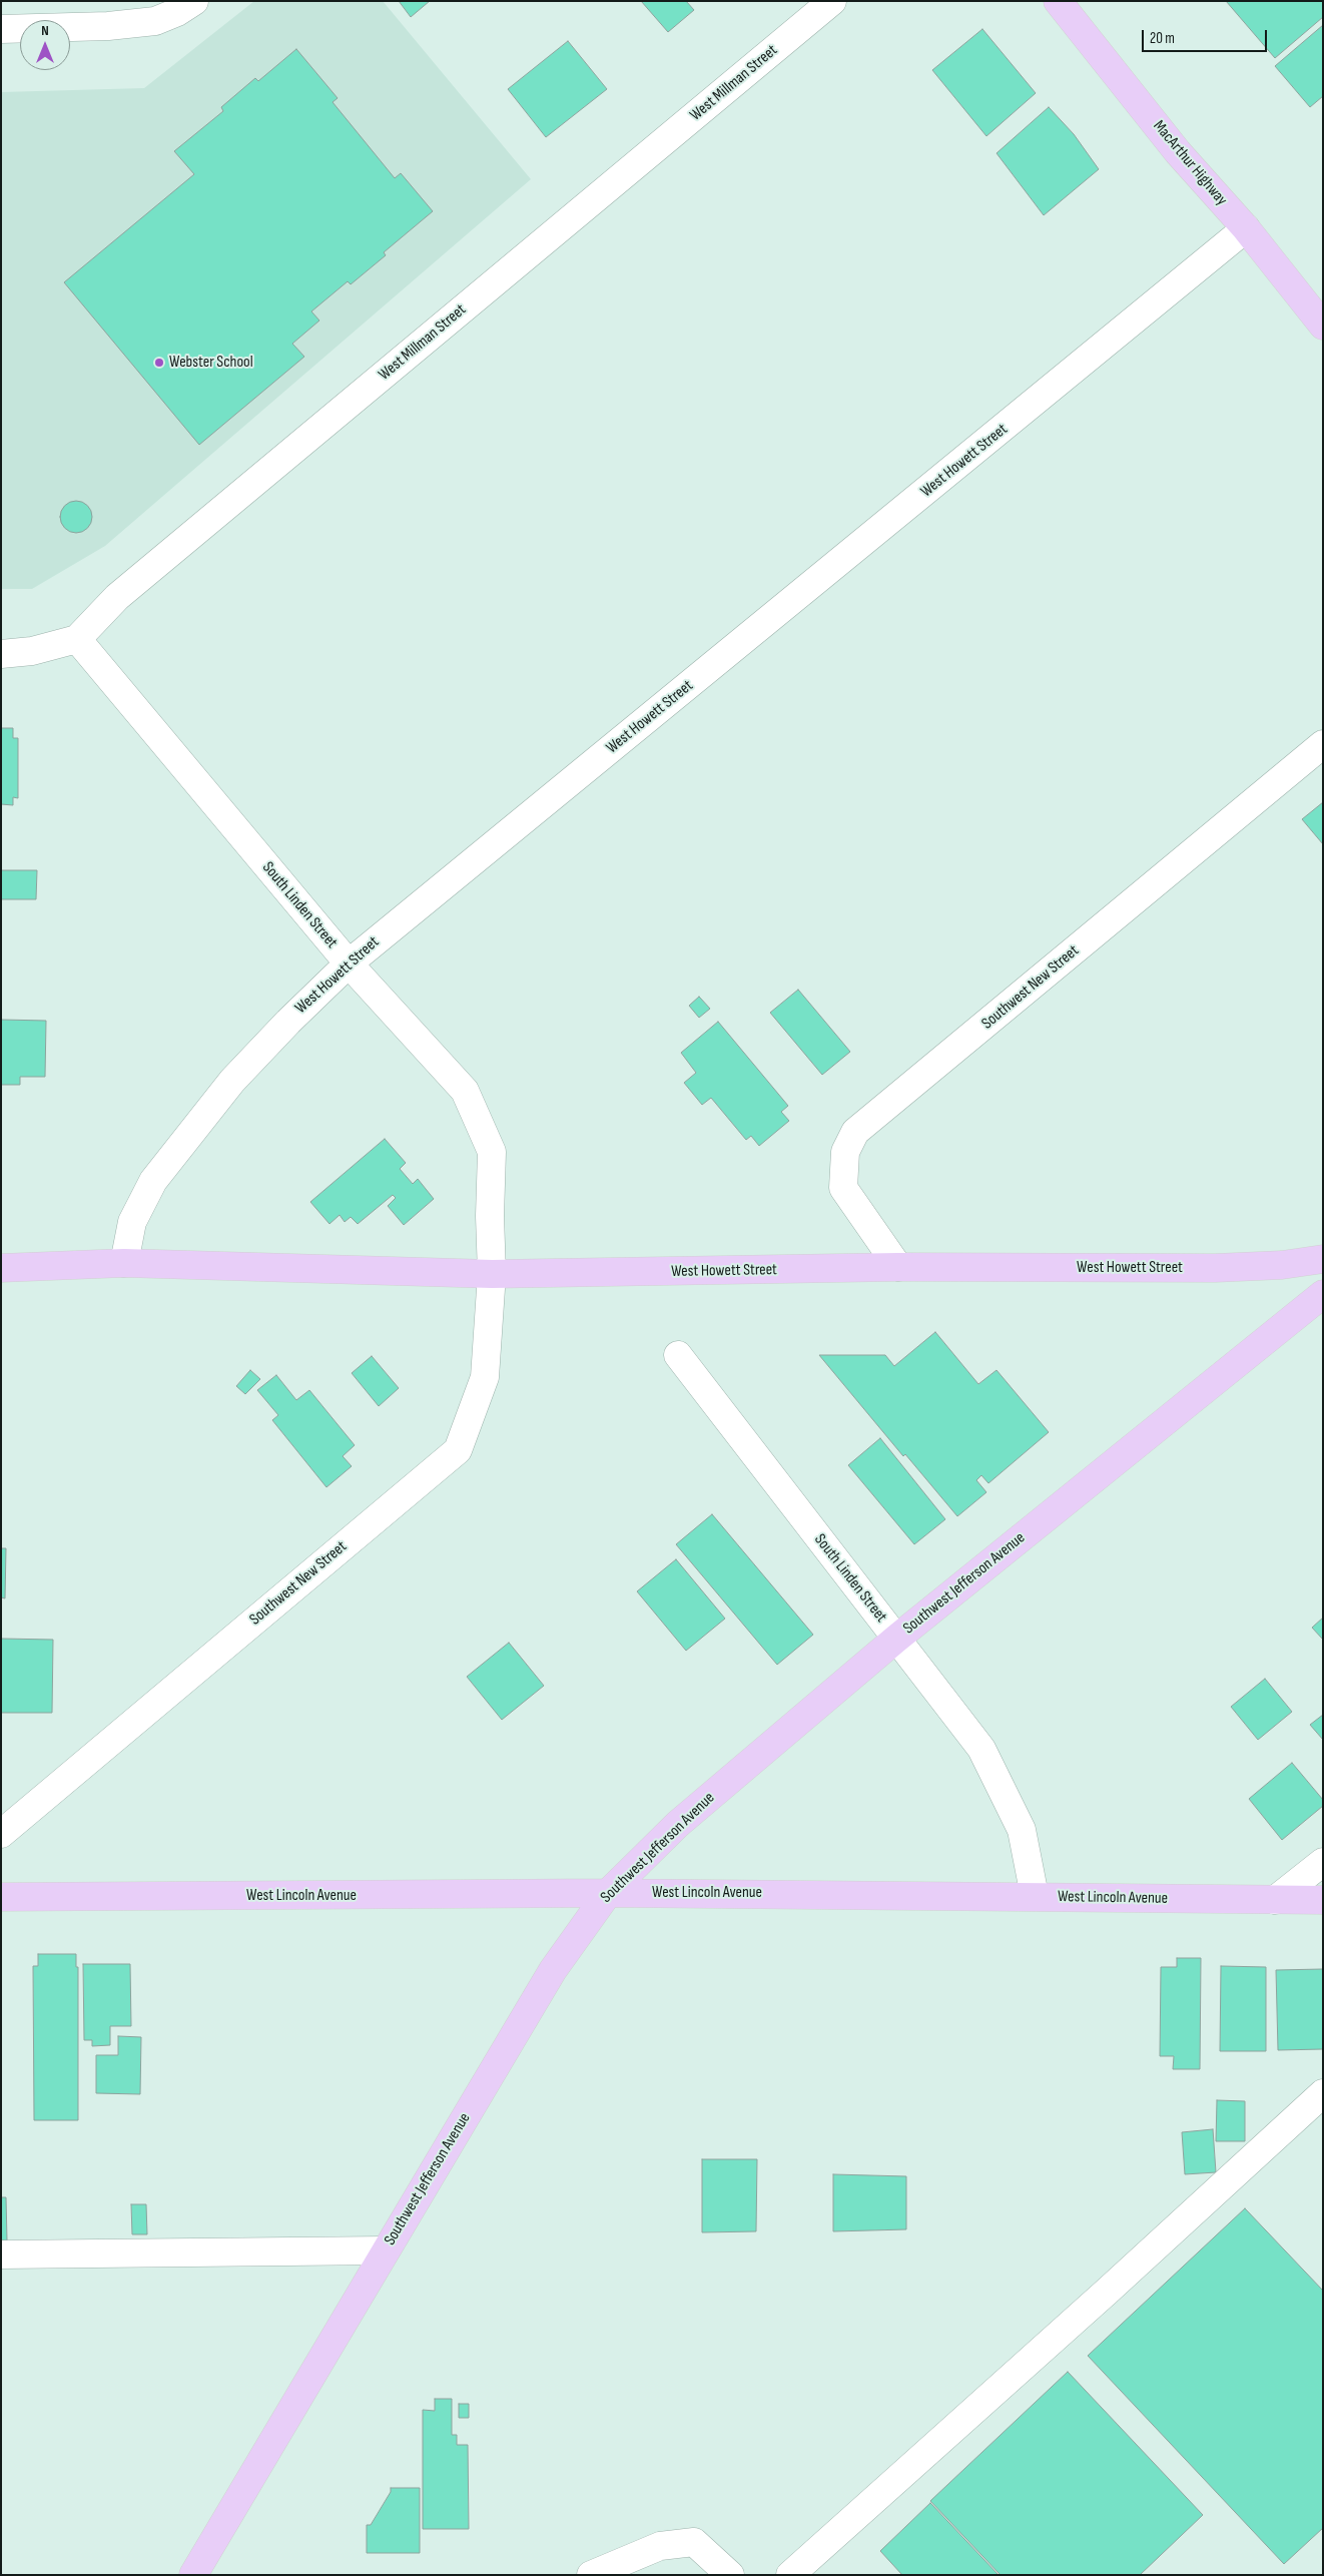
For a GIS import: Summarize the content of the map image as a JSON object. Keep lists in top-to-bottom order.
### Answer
{
  "streets": {
    "main road": [
      "MacArthur Highway",
      "West Howett Street",
      "Southwest Jefferson Avenue",
      "West Lincoln Avenue"
    ],
    "street": ["West Millman Street", "South Linden Street", "Southwest New Street"]
  },
  "crossings": [
    ["West Millman Street", "South Linden Street"],
    ["MacArthur Highway", "West Howett Street"],
    ["West Howett Street", "South Linden Street"],
    ["West Howett Street", "Southwest New Street"],
    ["South Linden Street", "Southwest New Street"],
    ["South Linden Street", "Southwest Jefferson Avenue"],
    ["South Linden Street", "West Lincoln Avenue"],
    ["Southwest Jefferson Avenue", "West Lincoln Avenue"]
  ],
  "places": ["Webster School"],
  "scale_bar": "20 m",
  "north": "top"
}
